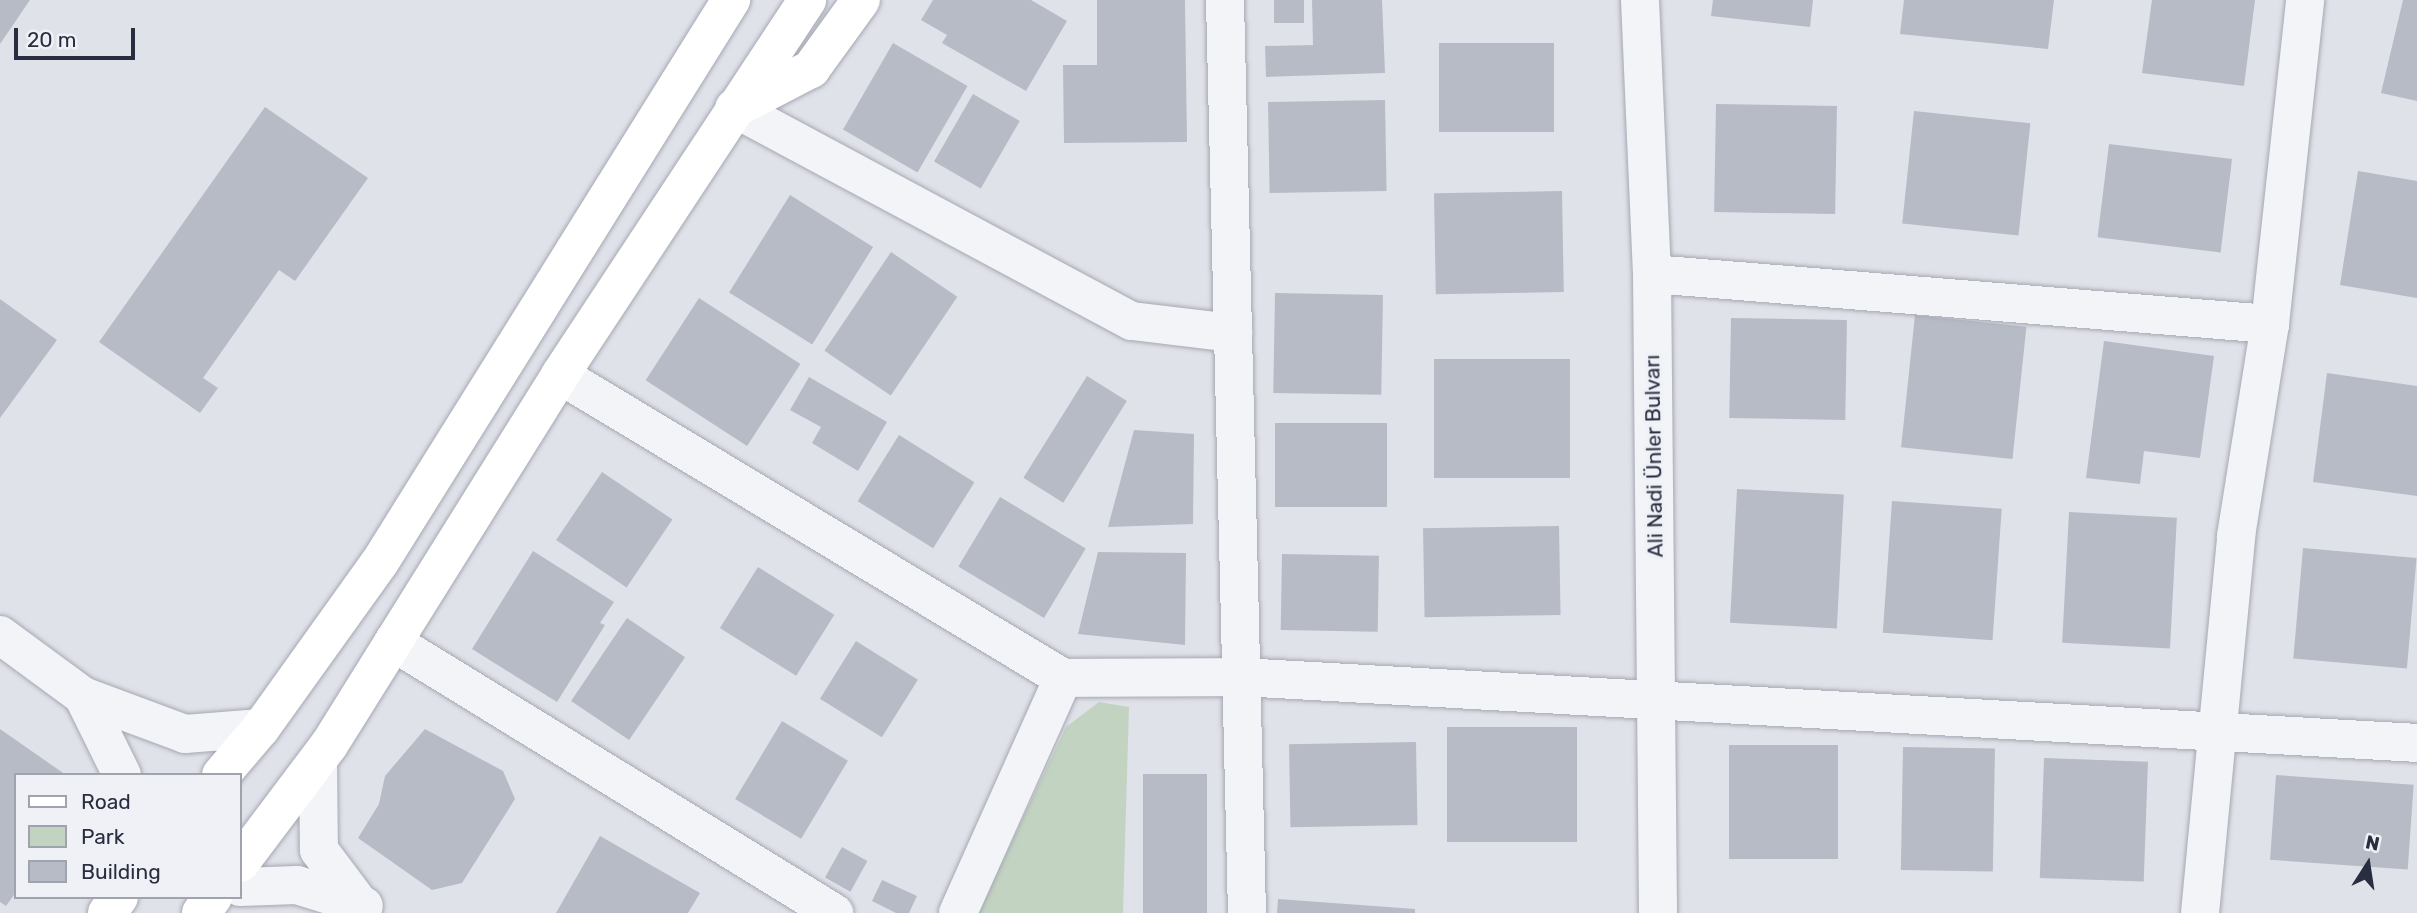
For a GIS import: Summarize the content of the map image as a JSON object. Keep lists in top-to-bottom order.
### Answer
{
  "streets": {
    "street": ["Ali Nadi Ünler Bulvarı"]
  },
  "legend": ["Road", "Park", "Building"],
  "scale_bar": "20 m",
  "north": "top"
}
